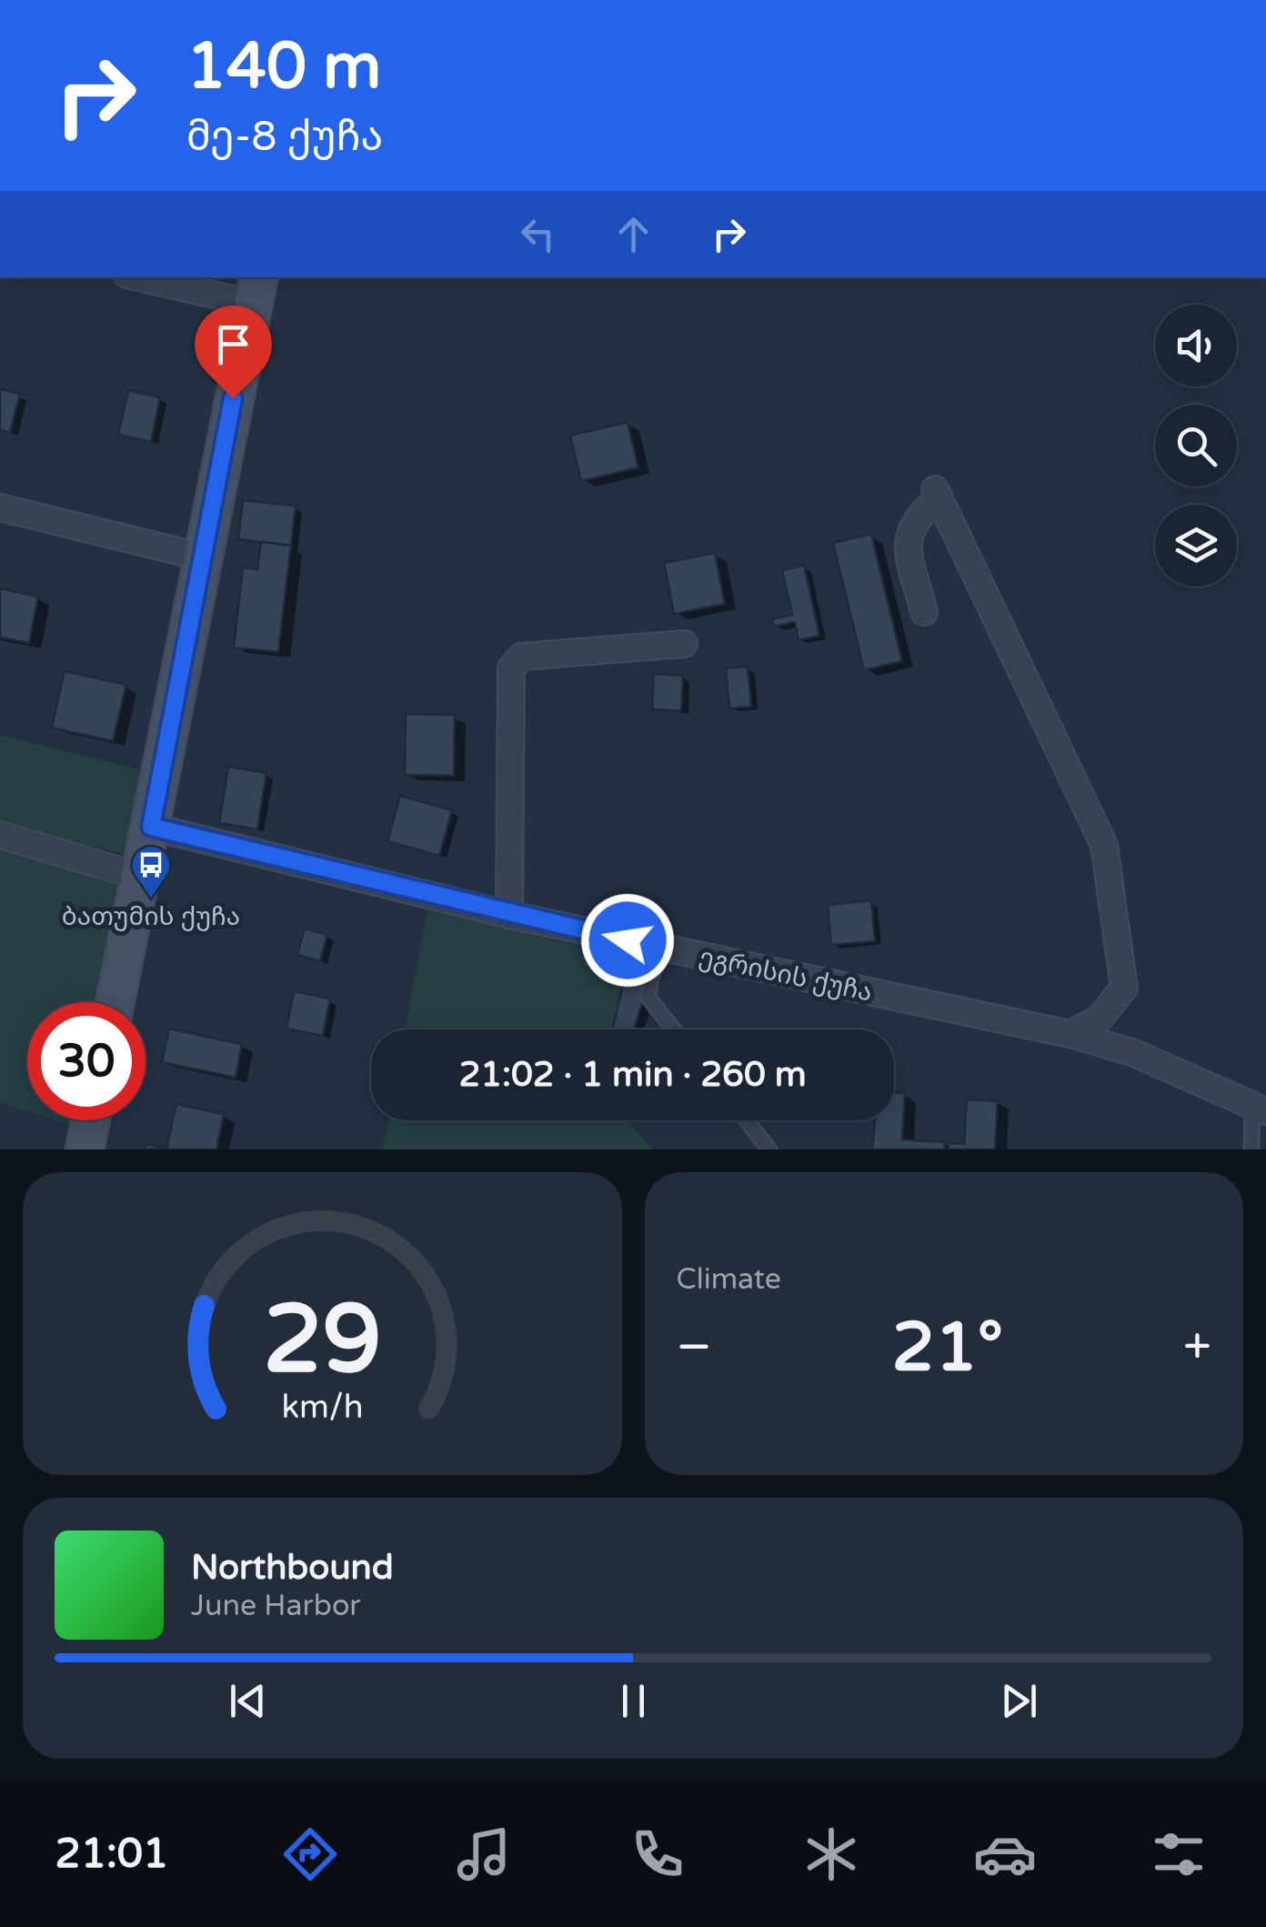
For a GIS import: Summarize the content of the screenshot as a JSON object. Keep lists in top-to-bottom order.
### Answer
{
  "streets": {
    "street": ["ეგრისის ქუჩა"]
  },
  "places": {
    "bus stop": ["ბათუმის ქუჩა"]
  },
  "page": {
    "turn": ["140 m", "მე-8 ქუჩა"],
    "limit": "30",
    "trip": "21:02 · 1 min · 260 m",
    "tile": "Climate",
    "heat": ["−", "21°", "+"],
    "song": ["Northbound", "June Harbor"],
    "tabs": "21:01",
    "gauge": ["29", "km/h"]
  }
}
